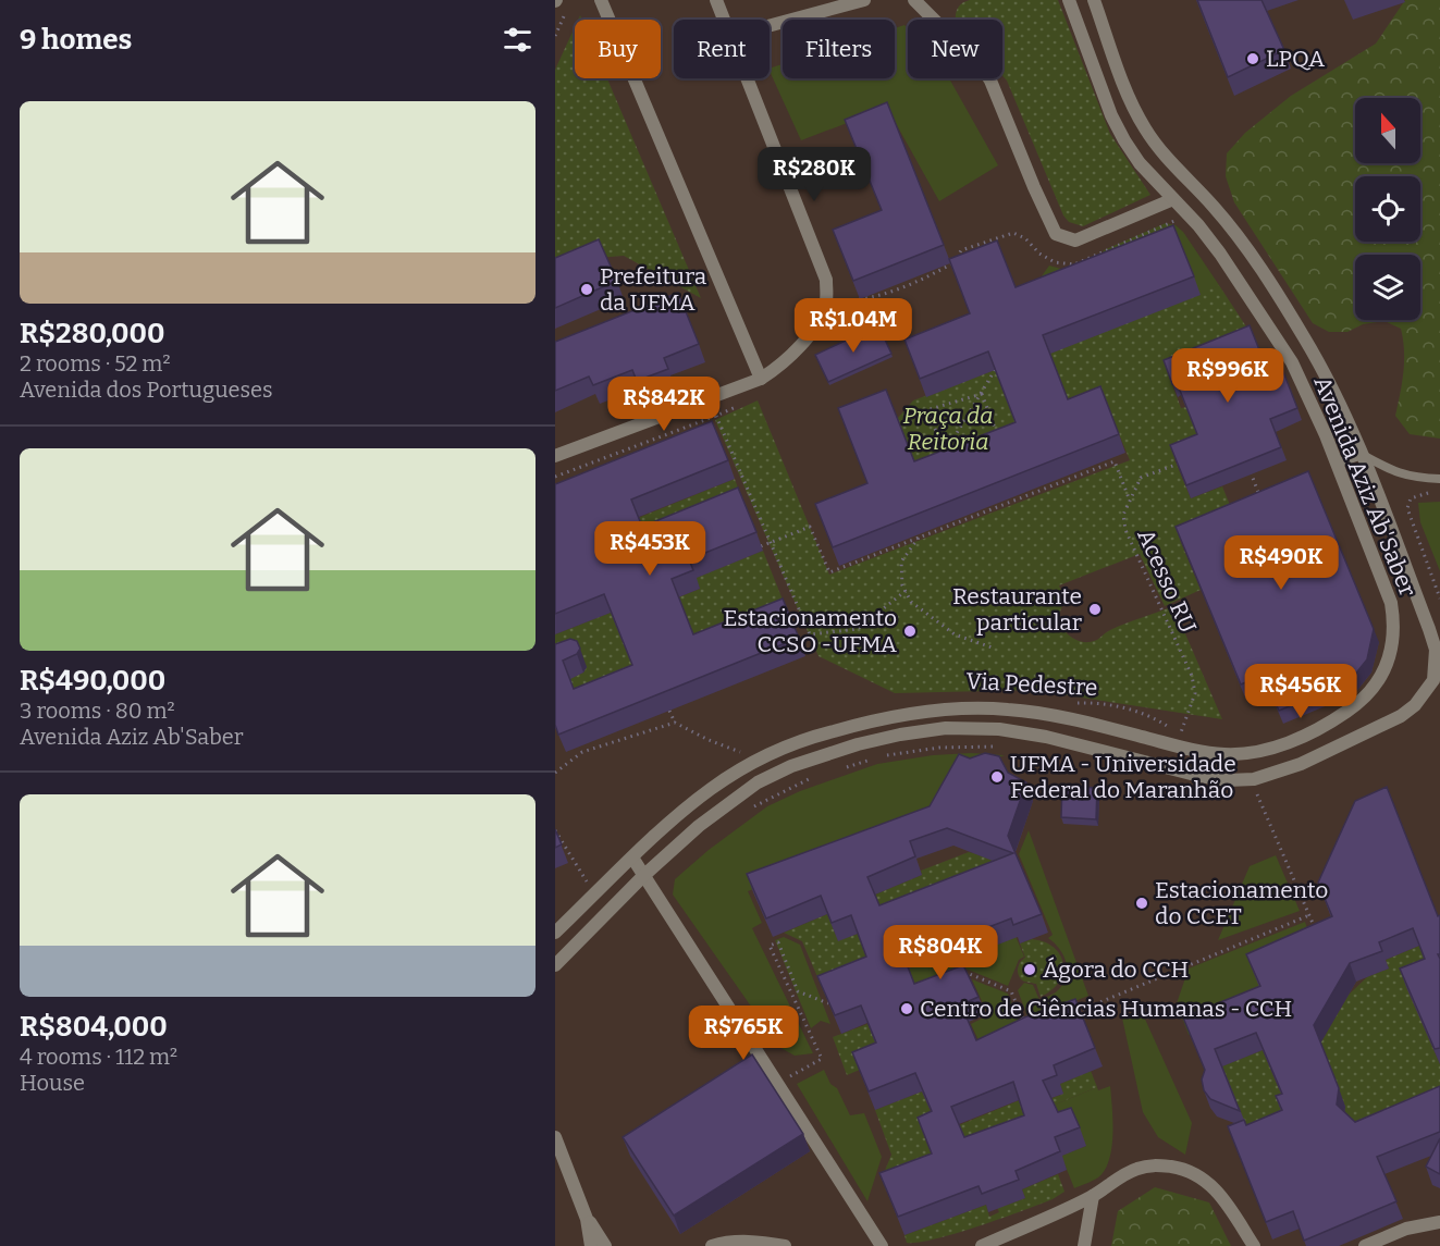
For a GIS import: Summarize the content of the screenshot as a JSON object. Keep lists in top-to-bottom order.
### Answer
{
  "streets": {
    "street": ["Avenida Aziz Ab'Saber"],
    "path": ["Acesso RU", "Via Pedestre"]
  },
  "crossings": [
    ["Acesso RU", "Via Pedestre"]
  ],
  "parks": ["Praça da Reitoria"],
  "places": [
    "LPQA",
    "Prefeitura da UFMA",
    "Restaurante particular",
    "Estacionamento CCSO -UFMA",
    "UFMA - Universidade Federal do Maranhão",
    "Estacionamento do CCET",
    "Ágora do CCH",
    "Centro de Ciências Humanas - CCH"
  ],
  "north": "top",
  "page": {
    "heading": "9 homes",
    "chip": [
      "Buy",
      "Rent",
      "Filters",
      "New"
    ],
    "list": [
      {
        "name": "R$280,000",
        "note": "2 rooms · 52 m² · Avenida dos Portugueses"
      },
      {
        "name": "R$490,000",
        "note": "3 rooms · 80 m² · Avenida Aziz Ab'Saber"
      },
      {
        "name": "R$804,000",
        "note": "4 rooms · 112 m² · House"
      }
    ],
    "price": [
      "R$280K",
      "R$1.04M",
      "R$996K",
      "R$842K",
      "R$453K",
      "R$490K",
      "R$456K",
      "R$804K",
      "R$765K"
    ]
  }
}
